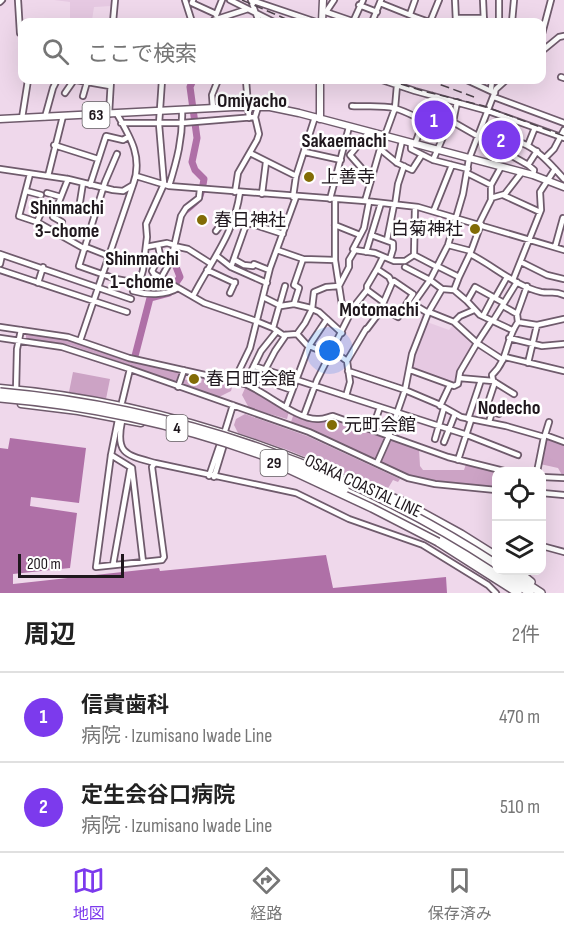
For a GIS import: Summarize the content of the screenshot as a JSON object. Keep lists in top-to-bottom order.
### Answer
{
  "streets": {
    "highway": ["4"],
    "main road": ["63", "29", "OSAKA COASTAL LINE"]
  },
  "crossings": [
    ["4", "OSAKA COASTAL LINE"]
  ],
  "districts": [
    "Omiyacho",
    "Sakaemachi",
    "Shinmachi 3-chome",
    "Shinmachi 1-chome",
    "Motomachi",
    "Nodecho"
  ],
  "places": [
    "上善寺",
    "春日神社",
    "白菊神社",
    "春日町会館",
    "元町会館"
  ],
  "scale_bar": "200 m",
  "page": {
    "search": "ここで検索",
    "pins": ["1", "2"],
    "scale": "200 m",
    "heading": ["周辺", "2件"],
    "list": [
      {
        "mark": "1",
        "name": "信貴歯科",
        "note": "病院 · Izumisano Iwade Line",
        "value": "470 m"
      },
      {
        "mark": "2",
        "name": "定生会谷口病院",
        "note": "病院 · Izumisano Iwade Line",
        "value": "510 m"
      }
    ],
    "nav": ["地図", "経路", "保存済み"]
  }
}
